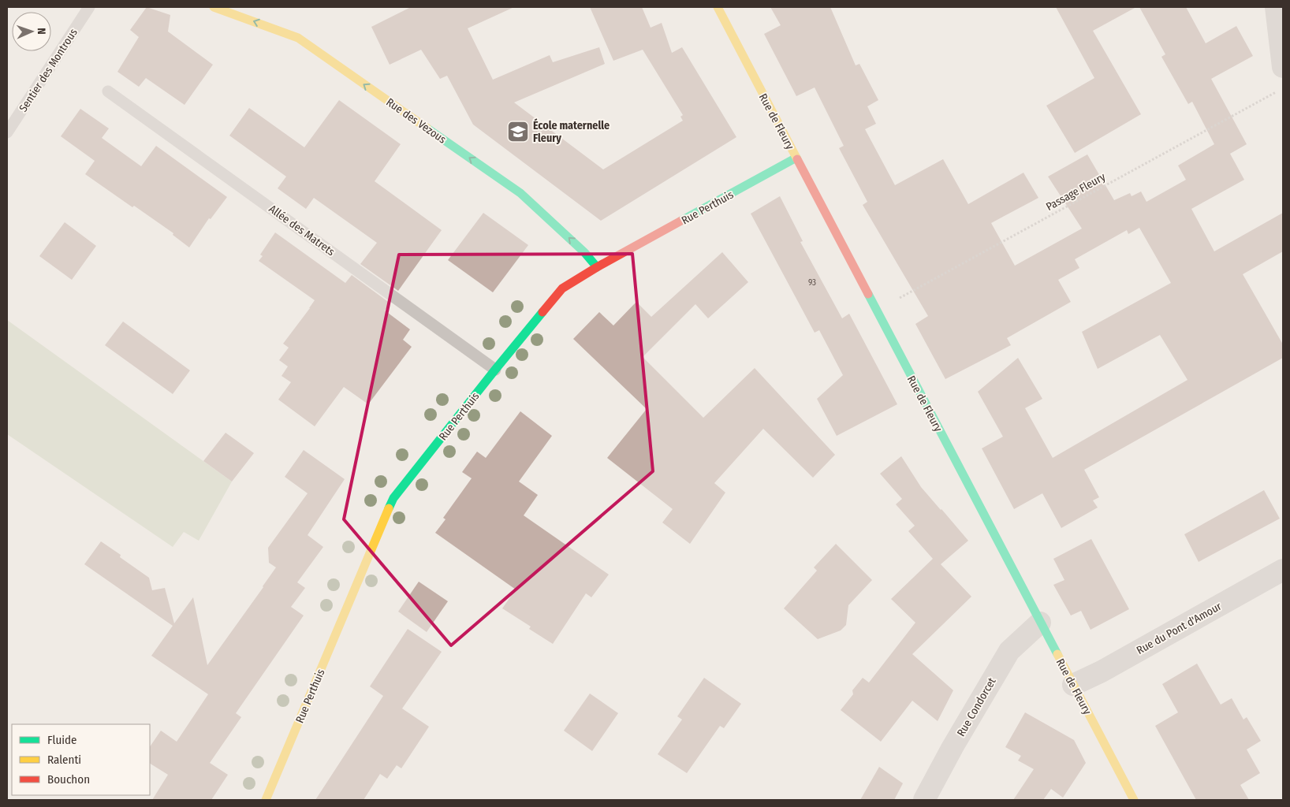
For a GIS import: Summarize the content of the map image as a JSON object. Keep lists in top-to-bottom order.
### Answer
{
  "streets": {
    "street": [
      "Rue des Vezous",
      "Rue de Fleury",
      "Rue Perthuis",
      "Rue du Pont d'Amour",
      "Rue Condorcet"
    ],
    "lane": ["Sentier des Montrous", "Allée des Matrets"],
    "path": ["Passage Fleury"]
  },
  "crossings": [
    ["Rue des Vezous", "Rue Perthuis"],
    ["Rue de Fleury", "Passage Fleury"],
    ["Rue de Fleury", "Rue Perthuis"],
    ["Rue de Fleury", "Rue du Pont d'Amour"],
    ["Rue de Fleury", "Rue Condorcet"],
    ["Rue Perthuis", "Allée des Matrets"]
  ],
  "one_way": ["Rue des Vezous"],
  "places": {
    "school or university": ["École maternelle Fleury"]
  },
  "house_numbers": ["93"],
  "legend": ["Fluide", "Ralenti", "Bouchon"],
  "north": "right"
}
